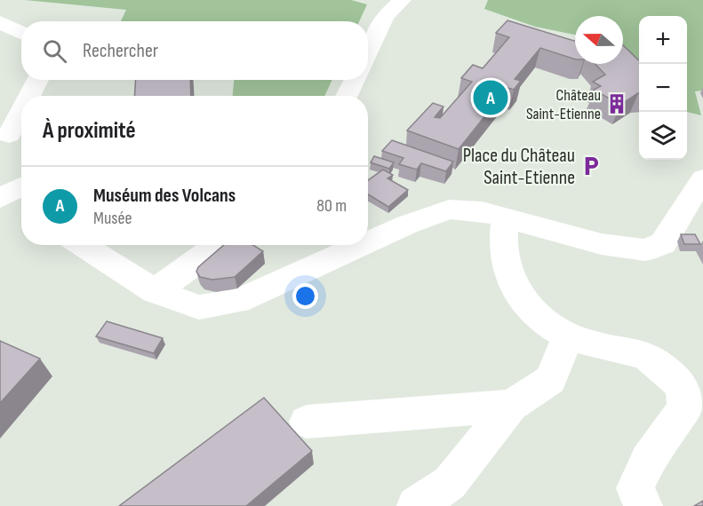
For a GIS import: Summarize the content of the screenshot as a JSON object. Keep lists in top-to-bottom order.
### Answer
{
  "places": {
    "building": ["Château Saint-Etienne"],
    "parking": ["Place du Château Saint-Etienne"]
  },
  "north": "left",
  "page": {
    "map_buttons": ["+", "−"],
    "search": "Rechercher",
    "pins": "A",
    "heading": "À proximité",
    "list": [
      {
        "mark": "A",
        "name": "Muséum des Volcans",
        "note": "Musée",
        "value": "80 m"
      }
    ]
  }
}
